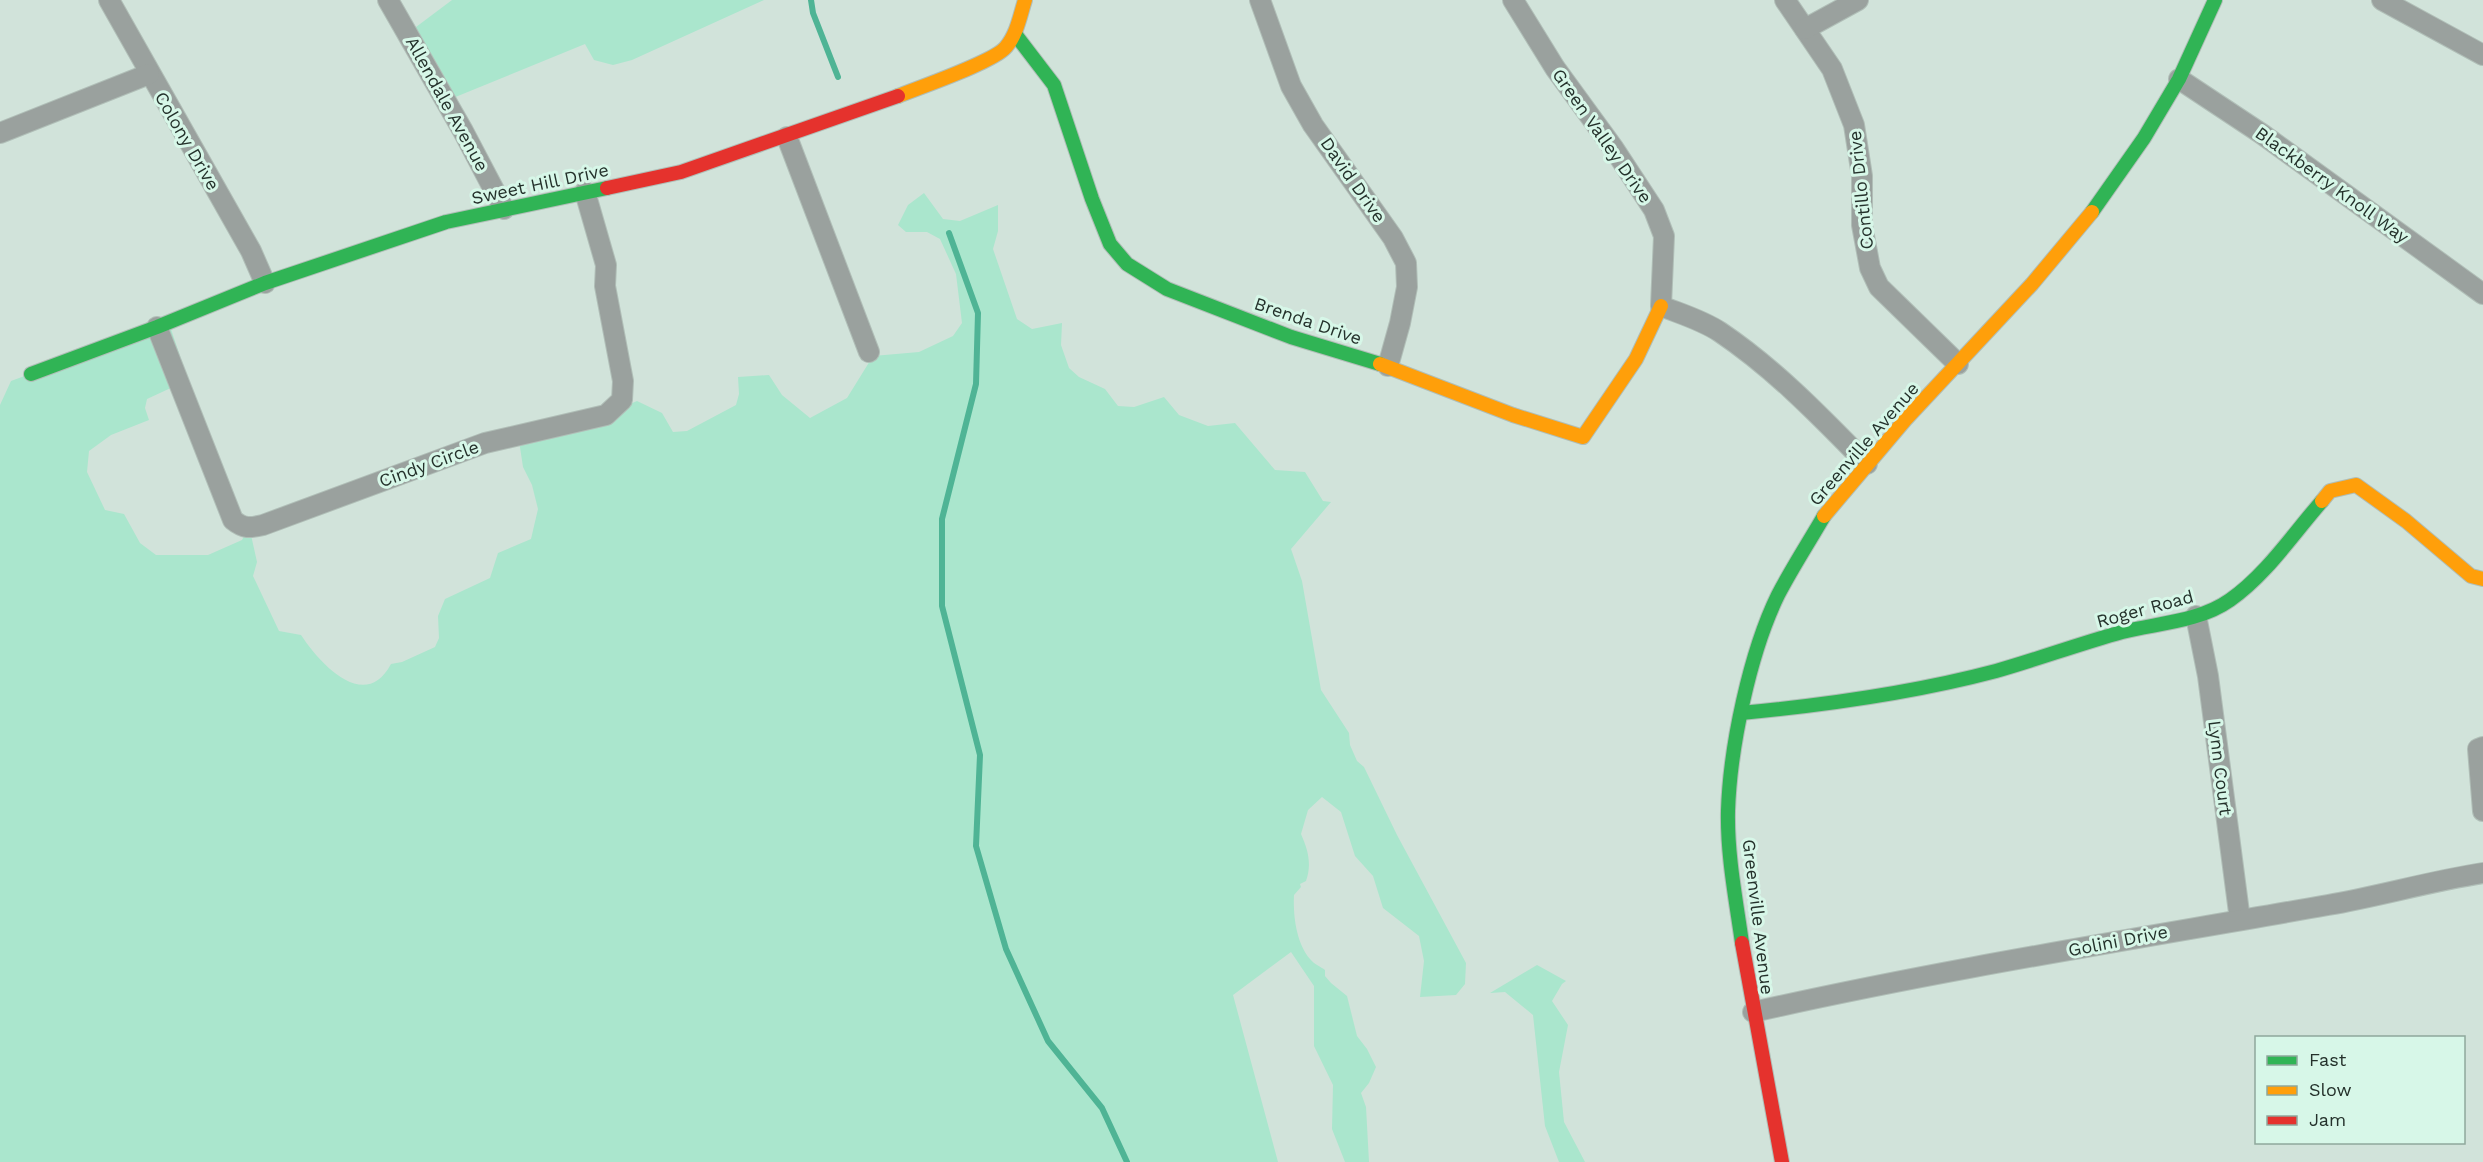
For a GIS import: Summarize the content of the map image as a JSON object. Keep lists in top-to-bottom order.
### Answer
{
  "streets": {
    "street": [
      "Allendale Avenue",
      "Green Valley Drive",
      "Colony Drive",
      "David Drive",
      "Sweet Hill Drive",
      "Blackberry Knoll Way",
      "Contillo Drive",
      "Brenda Drive",
      "Greenville Avenue",
      "Cindy Circle",
      "Roger Road",
      "Lynn Court",
      "Golini Drive"
    ]
  },
  "crossings": [
    ["Allendale Avenue", "Sweet Hill Drive"],
    ["Green Valley Drive", "Brenda Drive"],
    ["Colony Drive", "Sweet Hill Drive"],
    ["David Drive", "Brenda Drive"],
    ["Sweet Hill Drive", "Brenda Drive"],
    ["Sweet Hill Drive", "Cindy Circle"],
    ["Blackberry Knoll Way", "Greenville Avenue"],
    ["Contillo Drive", "Greenville Avenue"],
    ["Greenville Avenue", "Roger Road"],
    ["Greenville Avenue", "Golini Drive"],
    ["Roger Road", "Lynn Court"],
    ["Lynn Court", "Golini Drive"]
  ],
  "legend": ["Fast", "Slow", "Jam"]
}
